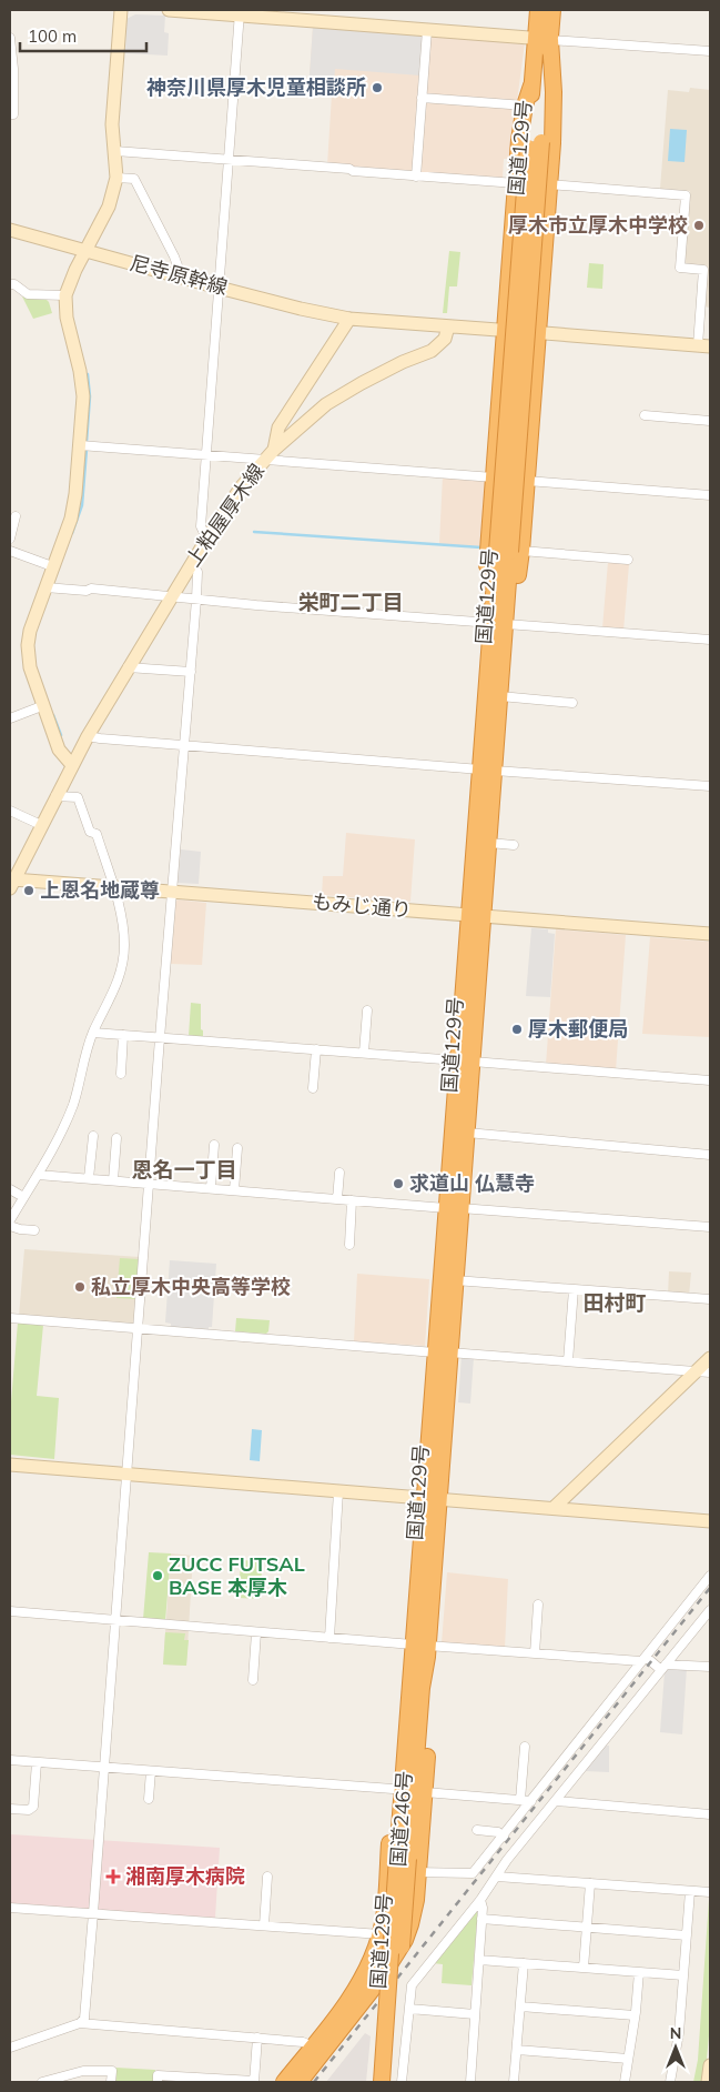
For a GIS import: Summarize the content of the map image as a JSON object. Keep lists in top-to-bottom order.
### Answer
{
  "streets": {
    "highway": ["国道129号", "国道246号"],
    "street": ["尼寺原幹線", "上粕屋厚木線", "もみじ通り"]
  },
  "crossings": [
    ["国道129号", "もみじ通り"],
    ["国道129号", "国道246号"],
    ["尼寺原幹線", "上粕屋厚木線"],
    ["上粕屋厚木線", "もみじ通り"]
  ],
  "districts": ["栄町二丁目", "恩名一丁目", "田村町"],
  "places": {
    "other": [
      "神奈川県厚木児童相談所",
      "厚木市立厚木中学校",
      "上恩名地蔵尊",
      "厚木郵便局",
      "求道山 仏慧寺",
      "私立厚木中央高等学校",
      "ZUCC FUTSAL BASE 本厚木"
    ],
    "health": ["湘南厚木病院"]
  },
  "scale_bar": "100 m",
  "north": "top"
}
